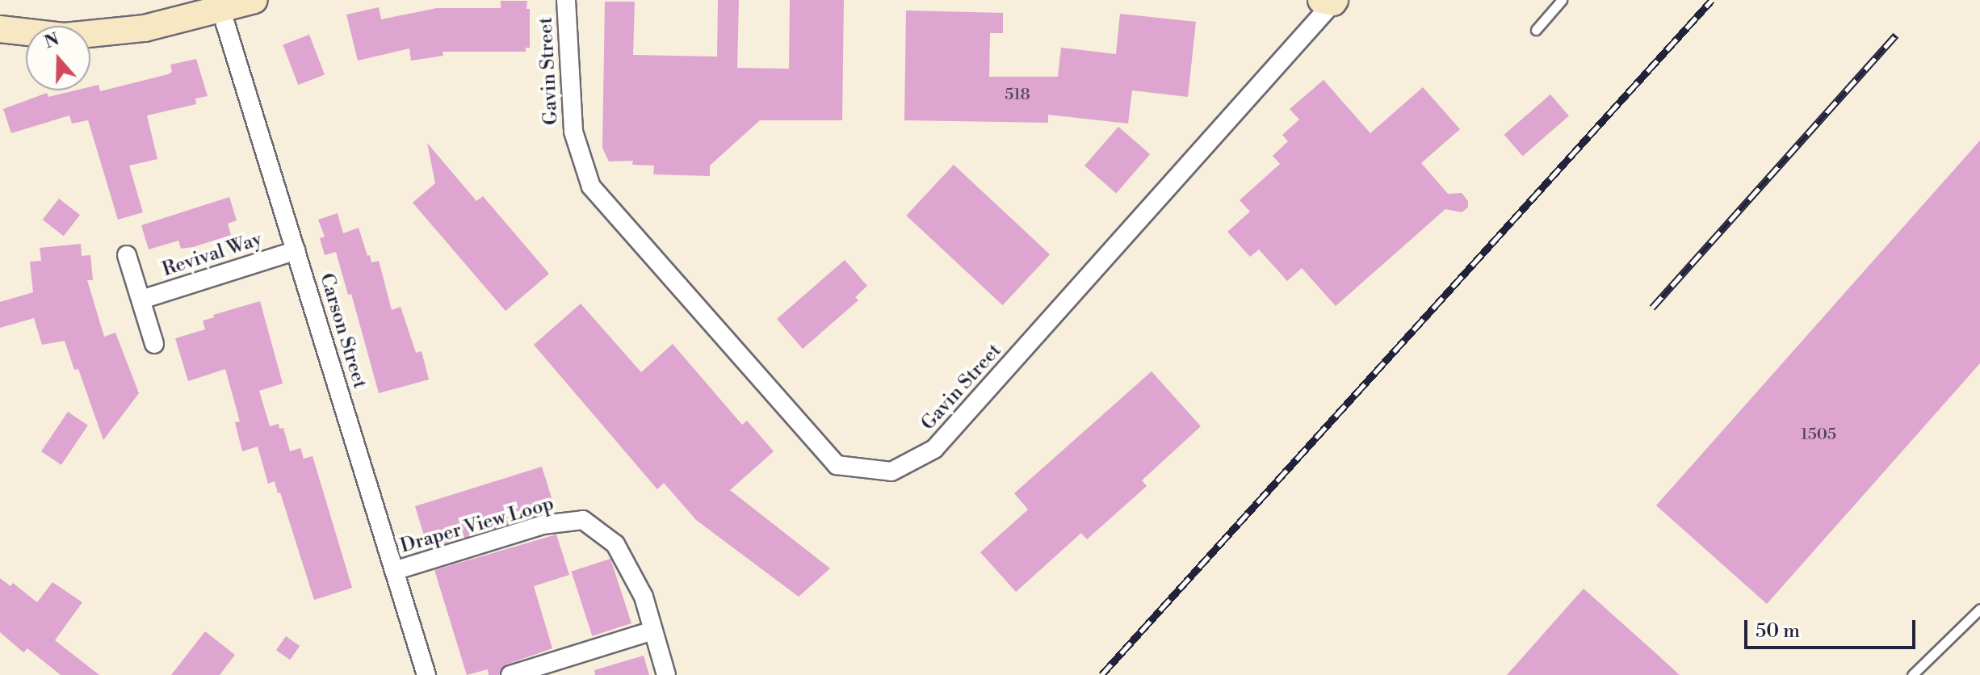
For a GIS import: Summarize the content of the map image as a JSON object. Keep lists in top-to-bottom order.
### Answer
{
  "streets": {
    "street": [
      "Gavin Street",
      "Revival Way",
      "Carson Street",
      "Draper View Loop"
    ]
  },
  "crossings": [
    ["Revival Way", "Carson Street"],
    ["Carson Street", "Draper View Loop"]
  ],
  "house_numbers": ["518", "1505"],
  "scale_bar": "50 m",
  "north": "top"
}
